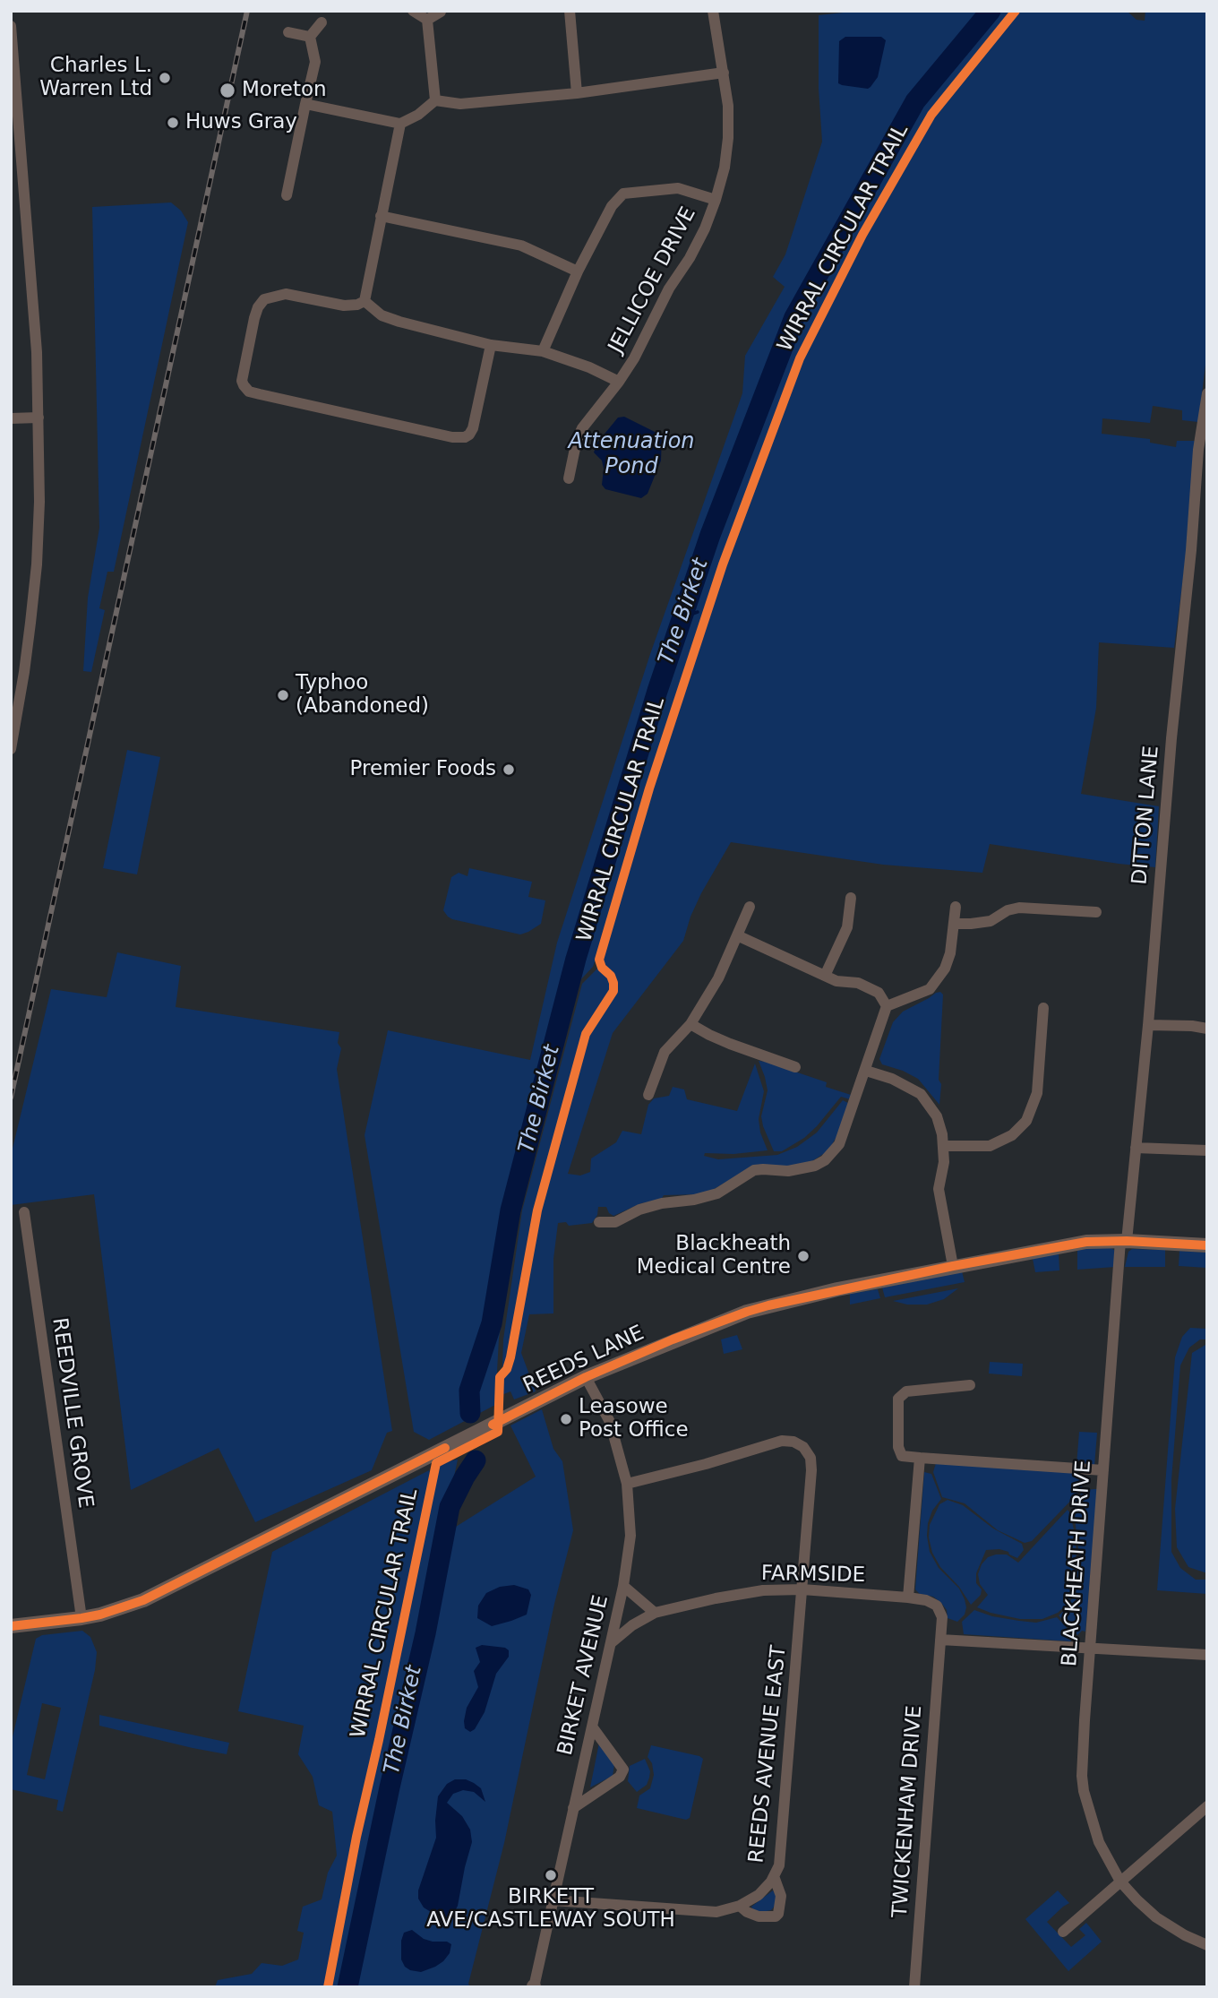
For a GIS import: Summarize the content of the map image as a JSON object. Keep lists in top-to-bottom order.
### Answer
{
  "streets": {
    "street": [
      "JELLICOE DRIVE",
      "DITTON LANE",
      "REEDS LANE",
      "REEDVILLE GROVE",
      "BLACKHEATH DRIVE",
      "FARMSIDE",
      "BIRKET AVENUE",
      "REEDS AVENUE EAST",
      "TWICKENHAM DRIVE"
    ],
    "cycle path": ["WIRRAL CIRCULAR TRAIL"]
  },
  "crossings": [
    ["DITTON LANE", "REEDS LANE"],
    ["DITTON LANE", "BLACKHEATH DRIVE"],
    ["REEDS LANE", "REEDVILLE GROVE"],
    ["REEDS LANE", "BLACKHEATH DRIVE"],
    ["REEDS LANE", "BIRKET AVENUE"],
    ["FARMSIDE", "BIRKET AVENUE"],
    ["FARMSIDE", "REEDS AVENUE EAST"],
    ["FARMSIDE", "TWICKENHAM DRIVE"],
    ["BIRKET AVENUE", "REEDS AVENUE EAST"]
  ],
  "water": ["Attenuation Pond", "The Birket"],
  "places": [
    "Charles L. Warren Ltd",
    "Moreton",
    "Huws Gray",
    "Typhoo (Abandoned)",
    "Premier Foods",
    "Blackheath Medical Centre",
    "Leasowe Post Office",
    "BIRKETT AVE/CASTLEWAY SOUTH"
  ]
}
